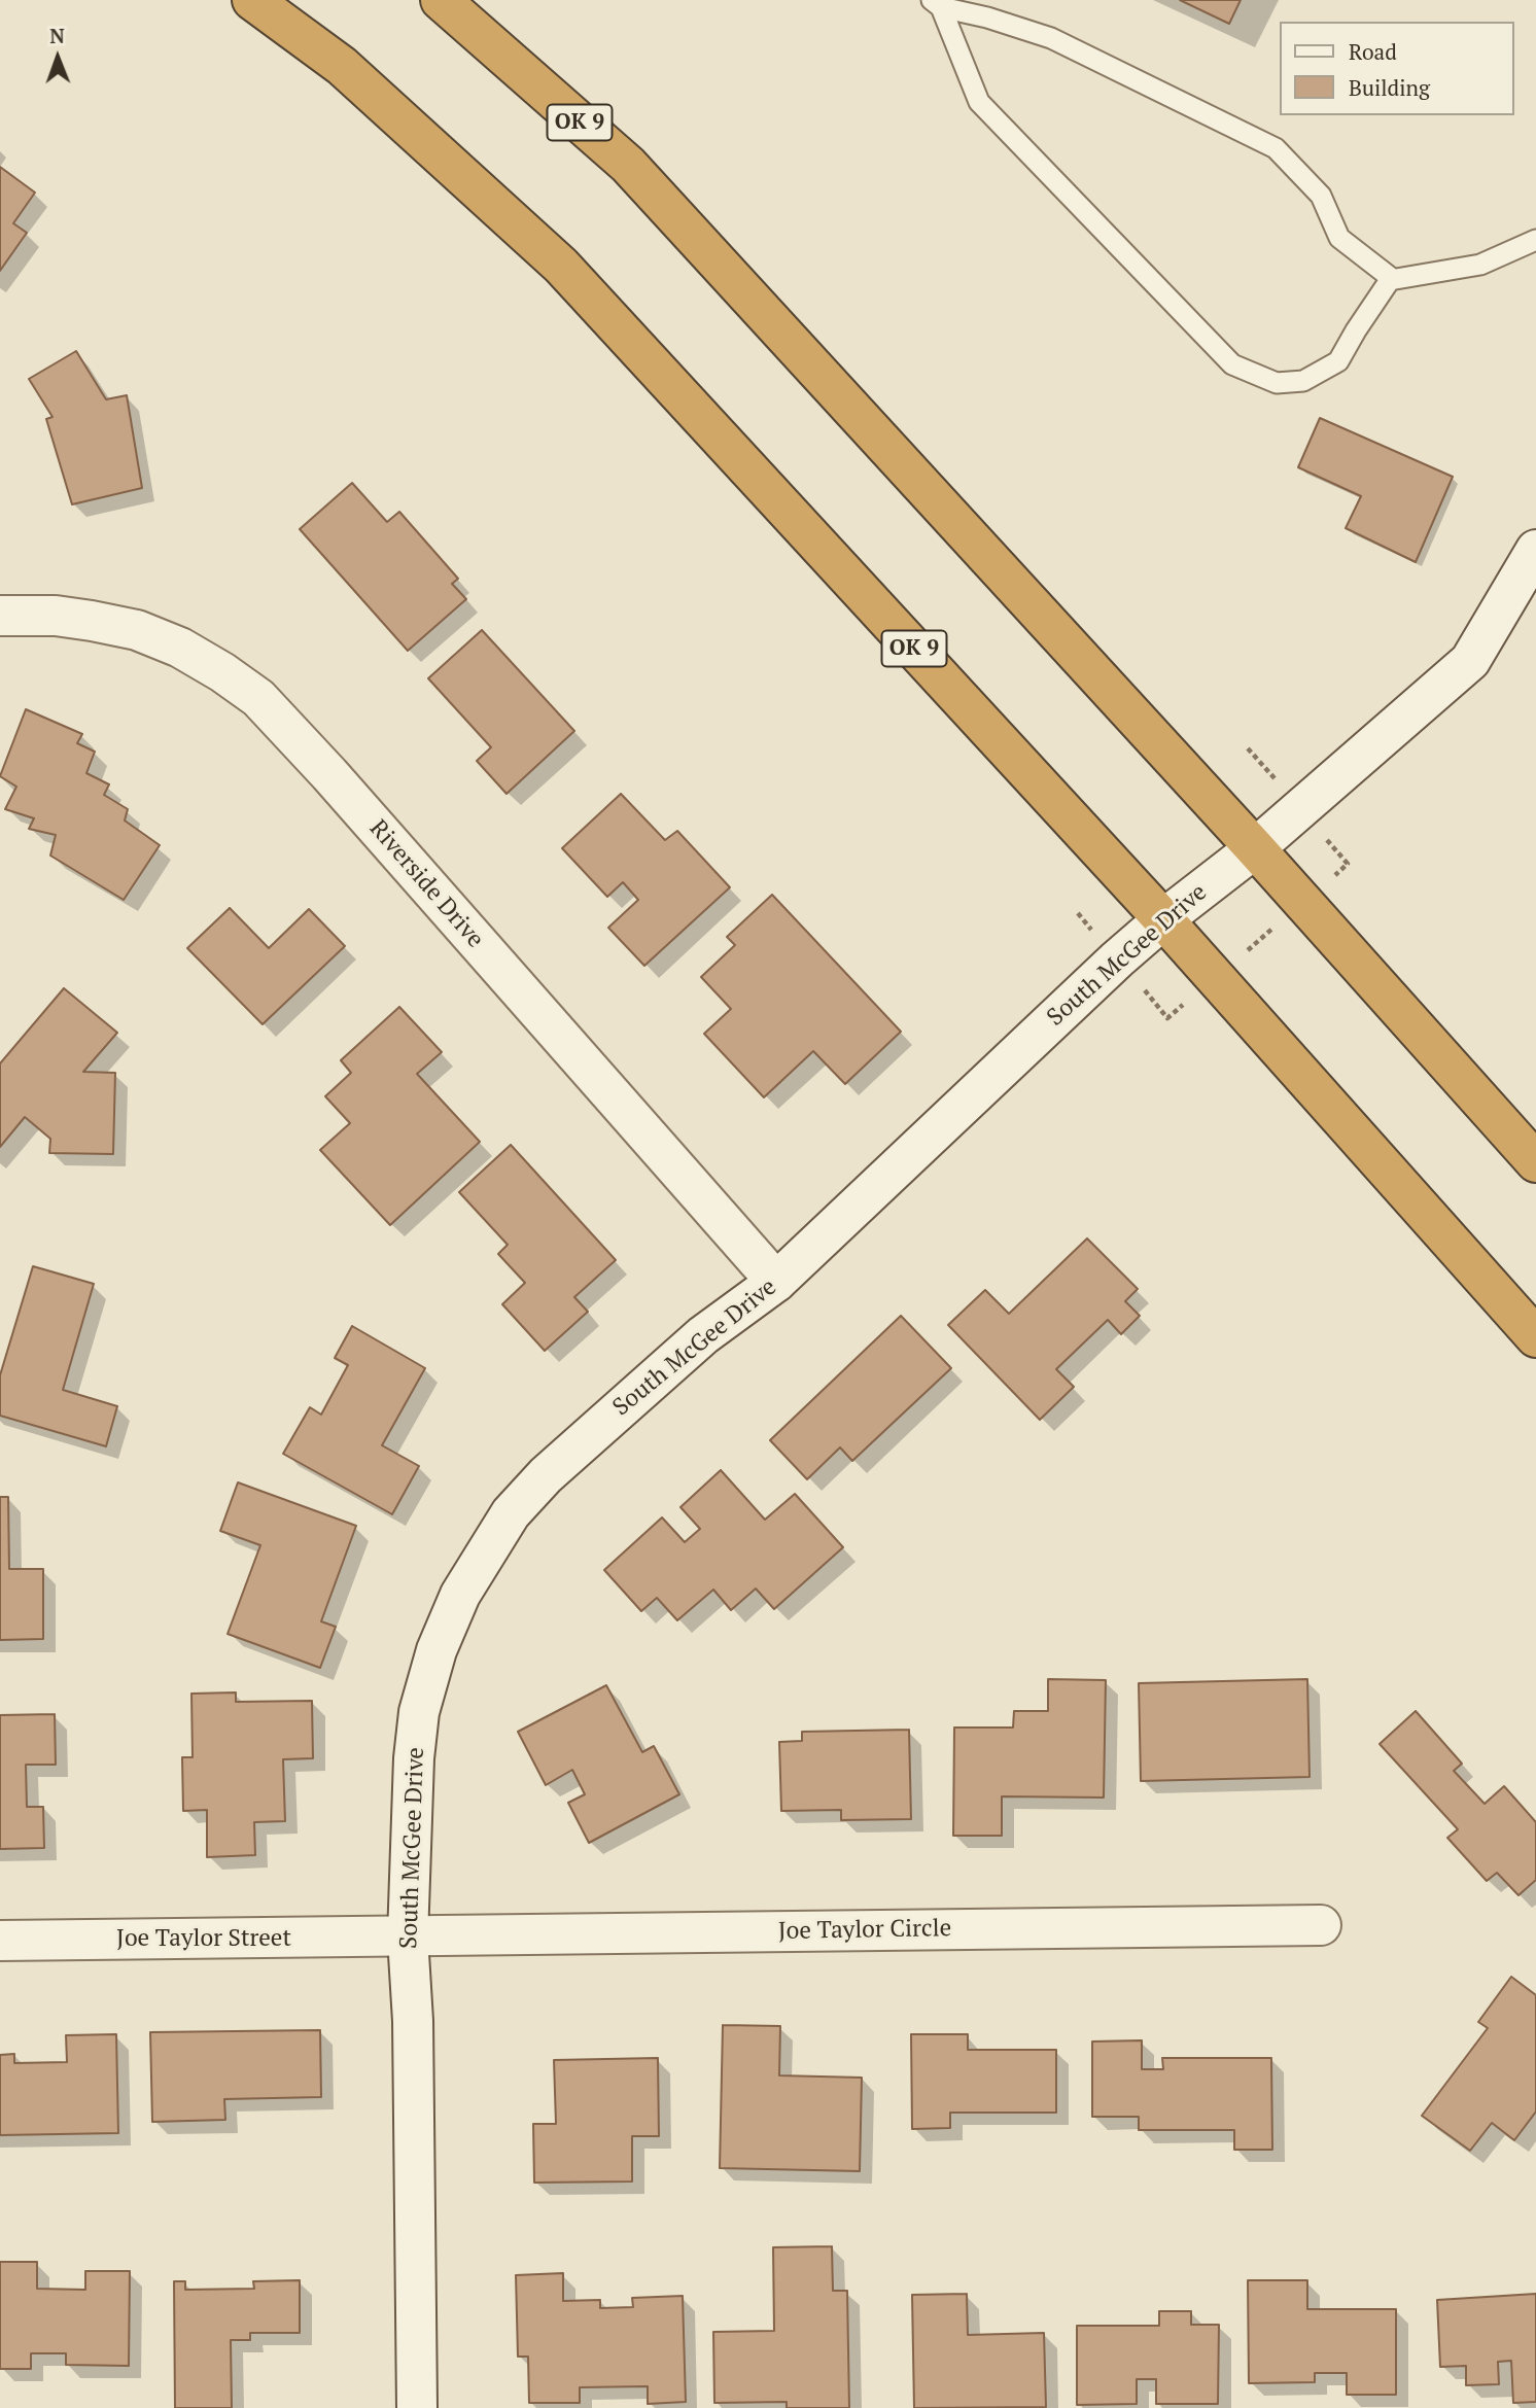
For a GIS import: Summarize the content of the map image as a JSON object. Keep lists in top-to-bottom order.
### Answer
{
  "streets": {
    "highway": ["OK 9"],
    "street": [
      "Riverside Drive",
      "South McGee Drive",
      "Joe Taylor Circle",
      "Joe Taylor Street"
    ]
  },
  "crossings": [
    ["OK 9", "South McGee Drive"],
    ["Riverside Drive", "South McGee Drive"],
    ["South McGee Drive", "Joe Taylor Circle"],
    ["South McGee Drive", "Joe Taylor Street"],
    ["Joe Taylor Circle", "Joe Taylor Street"]
  ],
  "legend": ["Road", "Building"],
  "north": "top"
}
